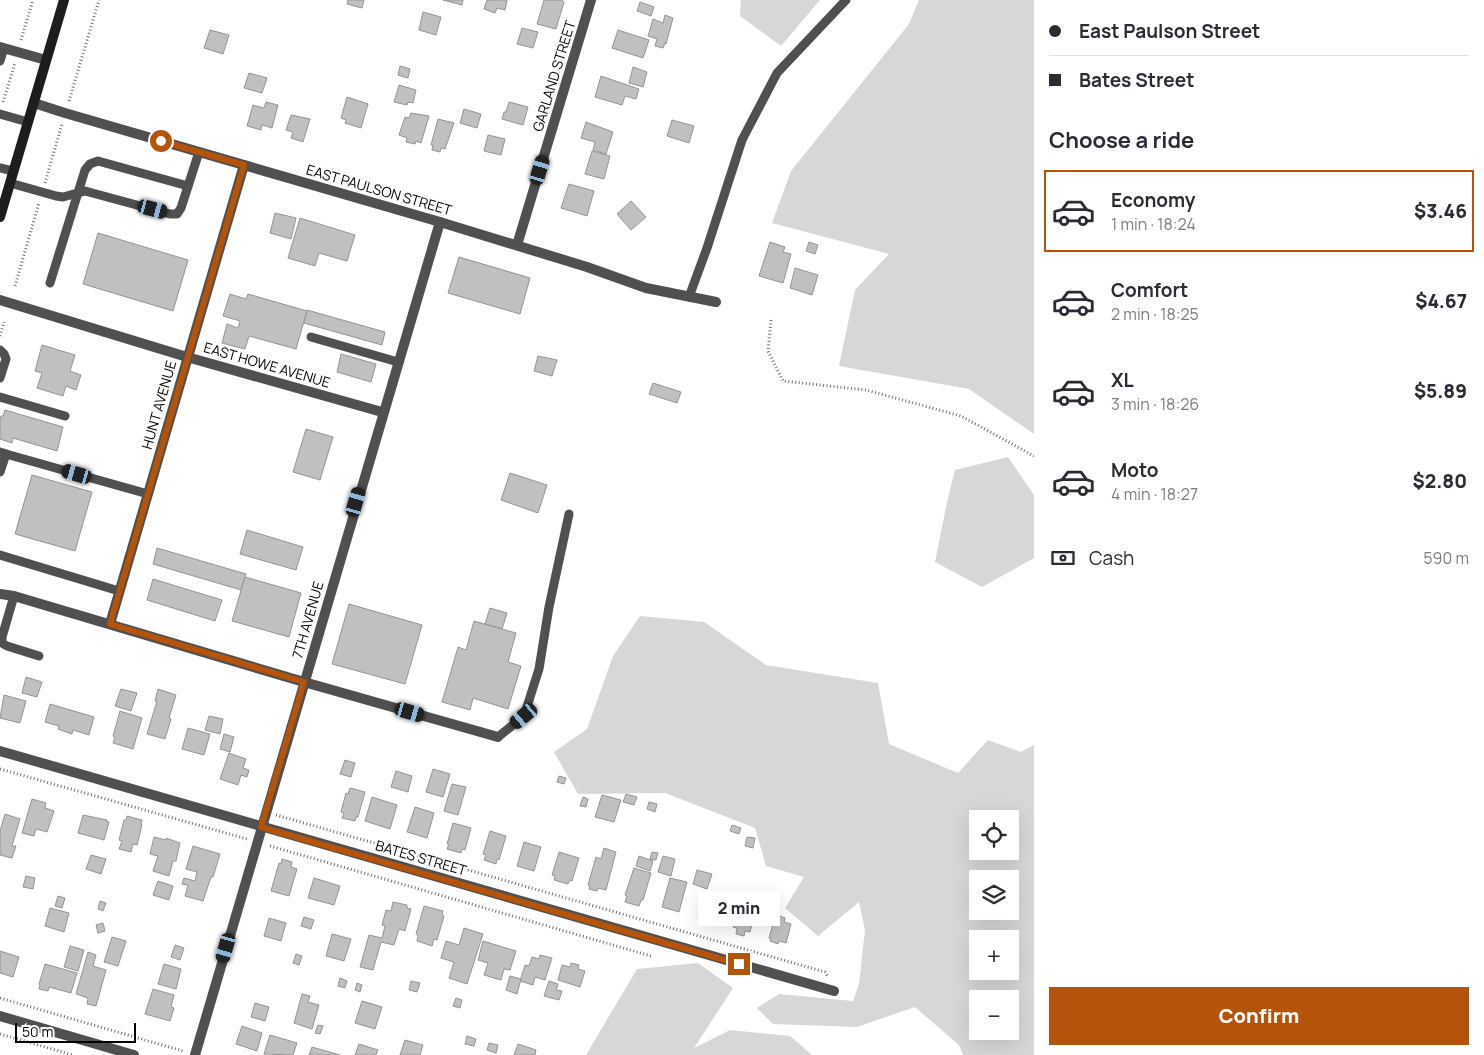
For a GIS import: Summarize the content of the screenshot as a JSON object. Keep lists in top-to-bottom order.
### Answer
{
  "streets": {
    "street": [
      "GARLAND STREET",
      "EAST PAULSON STREET",
      "EAST HOWE AVENUE",
      "HUNT AVENUE",
      "7TH AVENUE",
      "BATES STREET"
    ]
  },
  "crossings": [
    ["GARLAND STREET", "EAST PAULSON STREET"],
    ["EAST PAULSON STREET", "HUNT AVENUE"],
    ["EAST PAULSON STREET", "7TH AVENUE"],
    ["EAST HOWE AVENUE", "HUNT AVENUE"],
    ["EAST HOWE AVENUE", "7TH AVENUE"],
    ["7TH AVENUE", "BATES STREET"]
  ],
  "scale_bar": "50 m",
  "page": {
    "banner": ["East Paulson Street", "Bates Street"],
    "heading": "Choose a ride",
    "list": [
      {
        "name": "Economy",
        "note": "1 min · 18:24",
        "value": "$3.46"
      },
      {
        "name": "Comfort",
        "note": "2 min · 18:25",
        "value": "$4.67"
      },
      {
        "name": "XL",
        "note": "3 min · 18:26",
        "value": "$5.89"
      },
      {
        "name": "Moto",
        "note": "4 min · 18:27",
        "value": "$2.80"
      }
    ],
    "pay": ["Cash", "590 m"],
    "map_buttons": ["+", "−"],
    "bubble": "2 min",
    "buttons": "Confirm",
    "scale": "50 m"
  }
}
